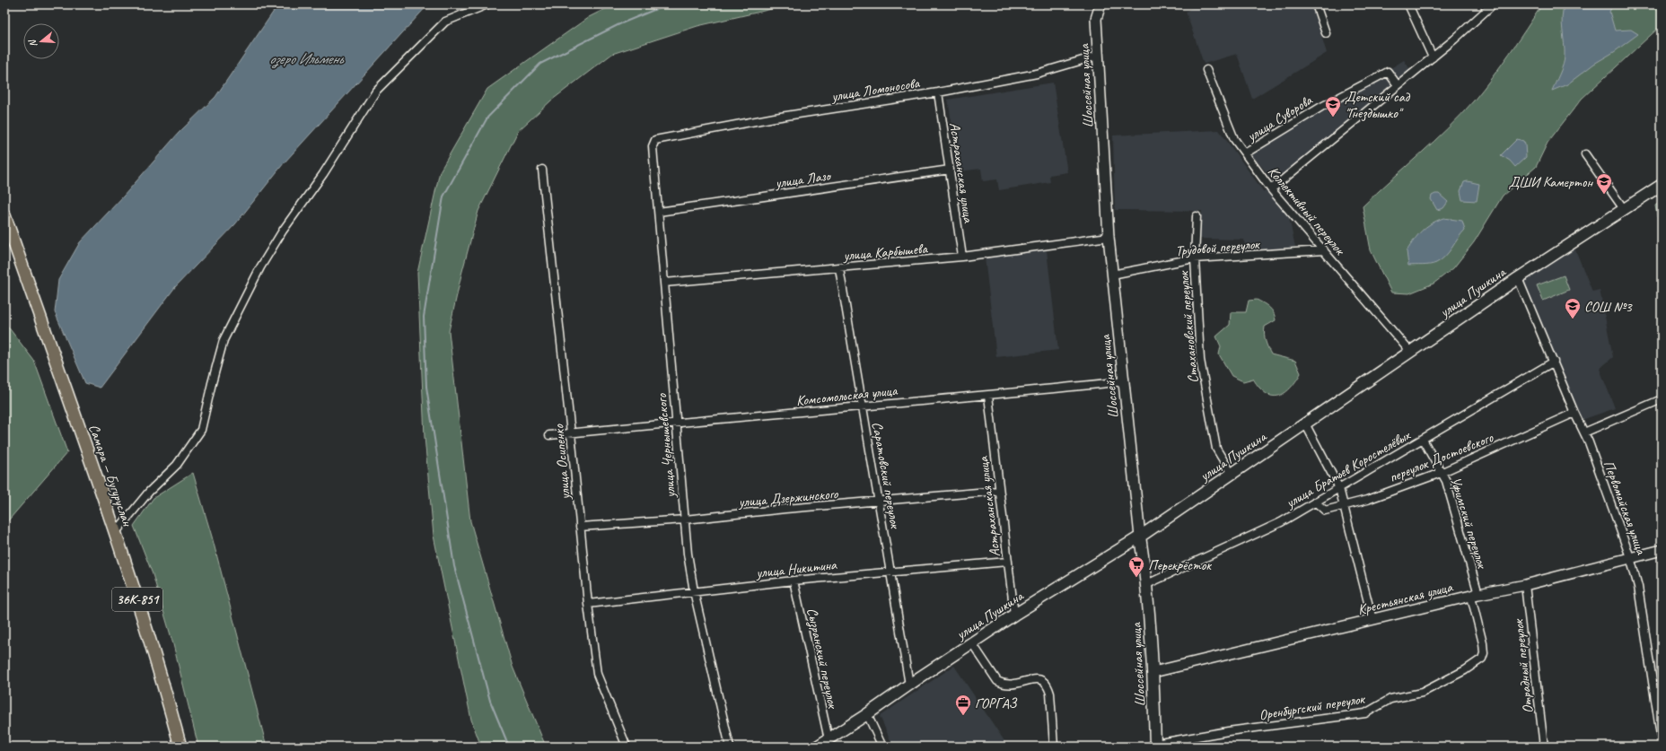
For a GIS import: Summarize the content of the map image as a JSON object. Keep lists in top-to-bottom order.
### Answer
{
  "streets": {
    "main road": [
      "Шоссейная улица",
      "улица Пушкина",
      "Самара — Бугуруслан",
      "36К-851"
    ],
    "street": [
      "улица Ломоносова",
      "улица Суворова",
      "Астраханская улица",
      "улица Лазо",
      "Коллективный переулок",
      "Трудовой переулок",
      "улица Карбышева",
      "Стахановский переулок",
      "Комсомольская улица",
      "улица Чернышевского",
      "переулок Достоевского",
      "улица Осипенко",
      "улица Братьев Коростелёвых",
      "Саратовский переулок",
      "улица Дзержинского",
      "Первомайская улица",
      "Уфимский переулок",
      "улица Никитина",
      "Крестьянская улица",
      "Сызранский переулок",
      "Отрадный переулок",
      "Оренбургский переулок"
    ]
  },
  "crossings": [
    ["Шоссейная улица", "улица Ломоносова"],
    ["Шоссейная улица", "Трудовой переулок"],
    ["Шоссейная улица", "улица Карбышева"],
    ["Шоссейная улица", "улица Пушкина"],
    ["Шоссейная улица", "Комсомольская улица"],
    ["Шоссейная улица", "улица Братьев Коростелёвых"],
    ["Шоссейная улица", "Крестьянская улица"],
    ["Шоссейная улица", "Оренбургский переулок"],
    ["улица Ломоносова", "Астраханская улица"],
    ["улица Ломоносова", "улица Чернышевского"],
    ["улица Суворова", "Коллективный переулок"],
    ["Астраханская улица", "улица Лазо"],
    ["Астраханская улица", "улица Карбышева"],
    ["Астраханская улица", "улица Пушкина"],
    ["Астраханская улица", "Комсомольская улица"],
    ["Астраханская улица", "улица Дзержинского"],
    ["Астраханская улица", "улица Никитина"],
    ["улица Лазо", "улица Чернышевского"],
    ["Коллективный переулок", "Трудовой переулок"],
    ["Коллективный переулок", "улица Пушкина"],
    ["Трудовой переулок", "Стахановский переулок"],
    ["улица Карбышева", "улица Чернышевского"],
    ["улица Карбышева", "Саратовский переулок"],
    ["улица Пушкина", "Стахановский переулок"],
    ["улица Пушкина", "Саратовский переулок"],
    ["улица Пушкина", "Первомайская улица"],
    ["улица Пушкина", "Сызранский переулок"],
    ["Комсомольская улица", "улица Чернышевского"],
    ["Комсомольская улица", "улица Осипенко"],
    ["Комсомольская улица", "Саратовский переулок"],
    ["улица Чернышевского", "улица Дзержинского"],
    ["улица Чернышевского", "улица Никитина"],
    ["переулок Достоевского", "улица Братьев Коростелёвых"],
    ["переулок Достоевского", "Первомайская улица"],
    ["переулок Достоевского", "Уфимский переулок"],
    ["улица Осипенко", "улица Дзержинского"],
    ["улица Осипенко", "улица Никитина"],
    ["улица Братьев Коростелёвых", "Первомайская улица"],
    ["улица Братьев Коростелёвых", "Уфимский переулок"],
    ["Саратовский переулок", "улица Дзержинского"],
    ["Саратовский переулок", "улица Никитина"],
    ["Первомайская улица", "Крестьянская улица"],
    ["Уфимский переулок", "Крестьянская улица"],
    ["Уфимский переулок", "Оренбургский переулок"],
    ["улица Никитина", "Сызранский переулок"],
    ["Крестьянская улица", "Отрадный переулок"],
    ["Крестьянская улица", "Оренбургский переулок"]
  ],
  "water": ["озеро Ильмень"],
  "places": {
    "school or university": ["Детский сад \"Гнездышко\"", "ДШИ Камертон", "СОШ №3"],
    "supermarket": ["Перекрёсток"],
    "office": ["ГОРГАЗ"]
  },
  "north": "left"
}
